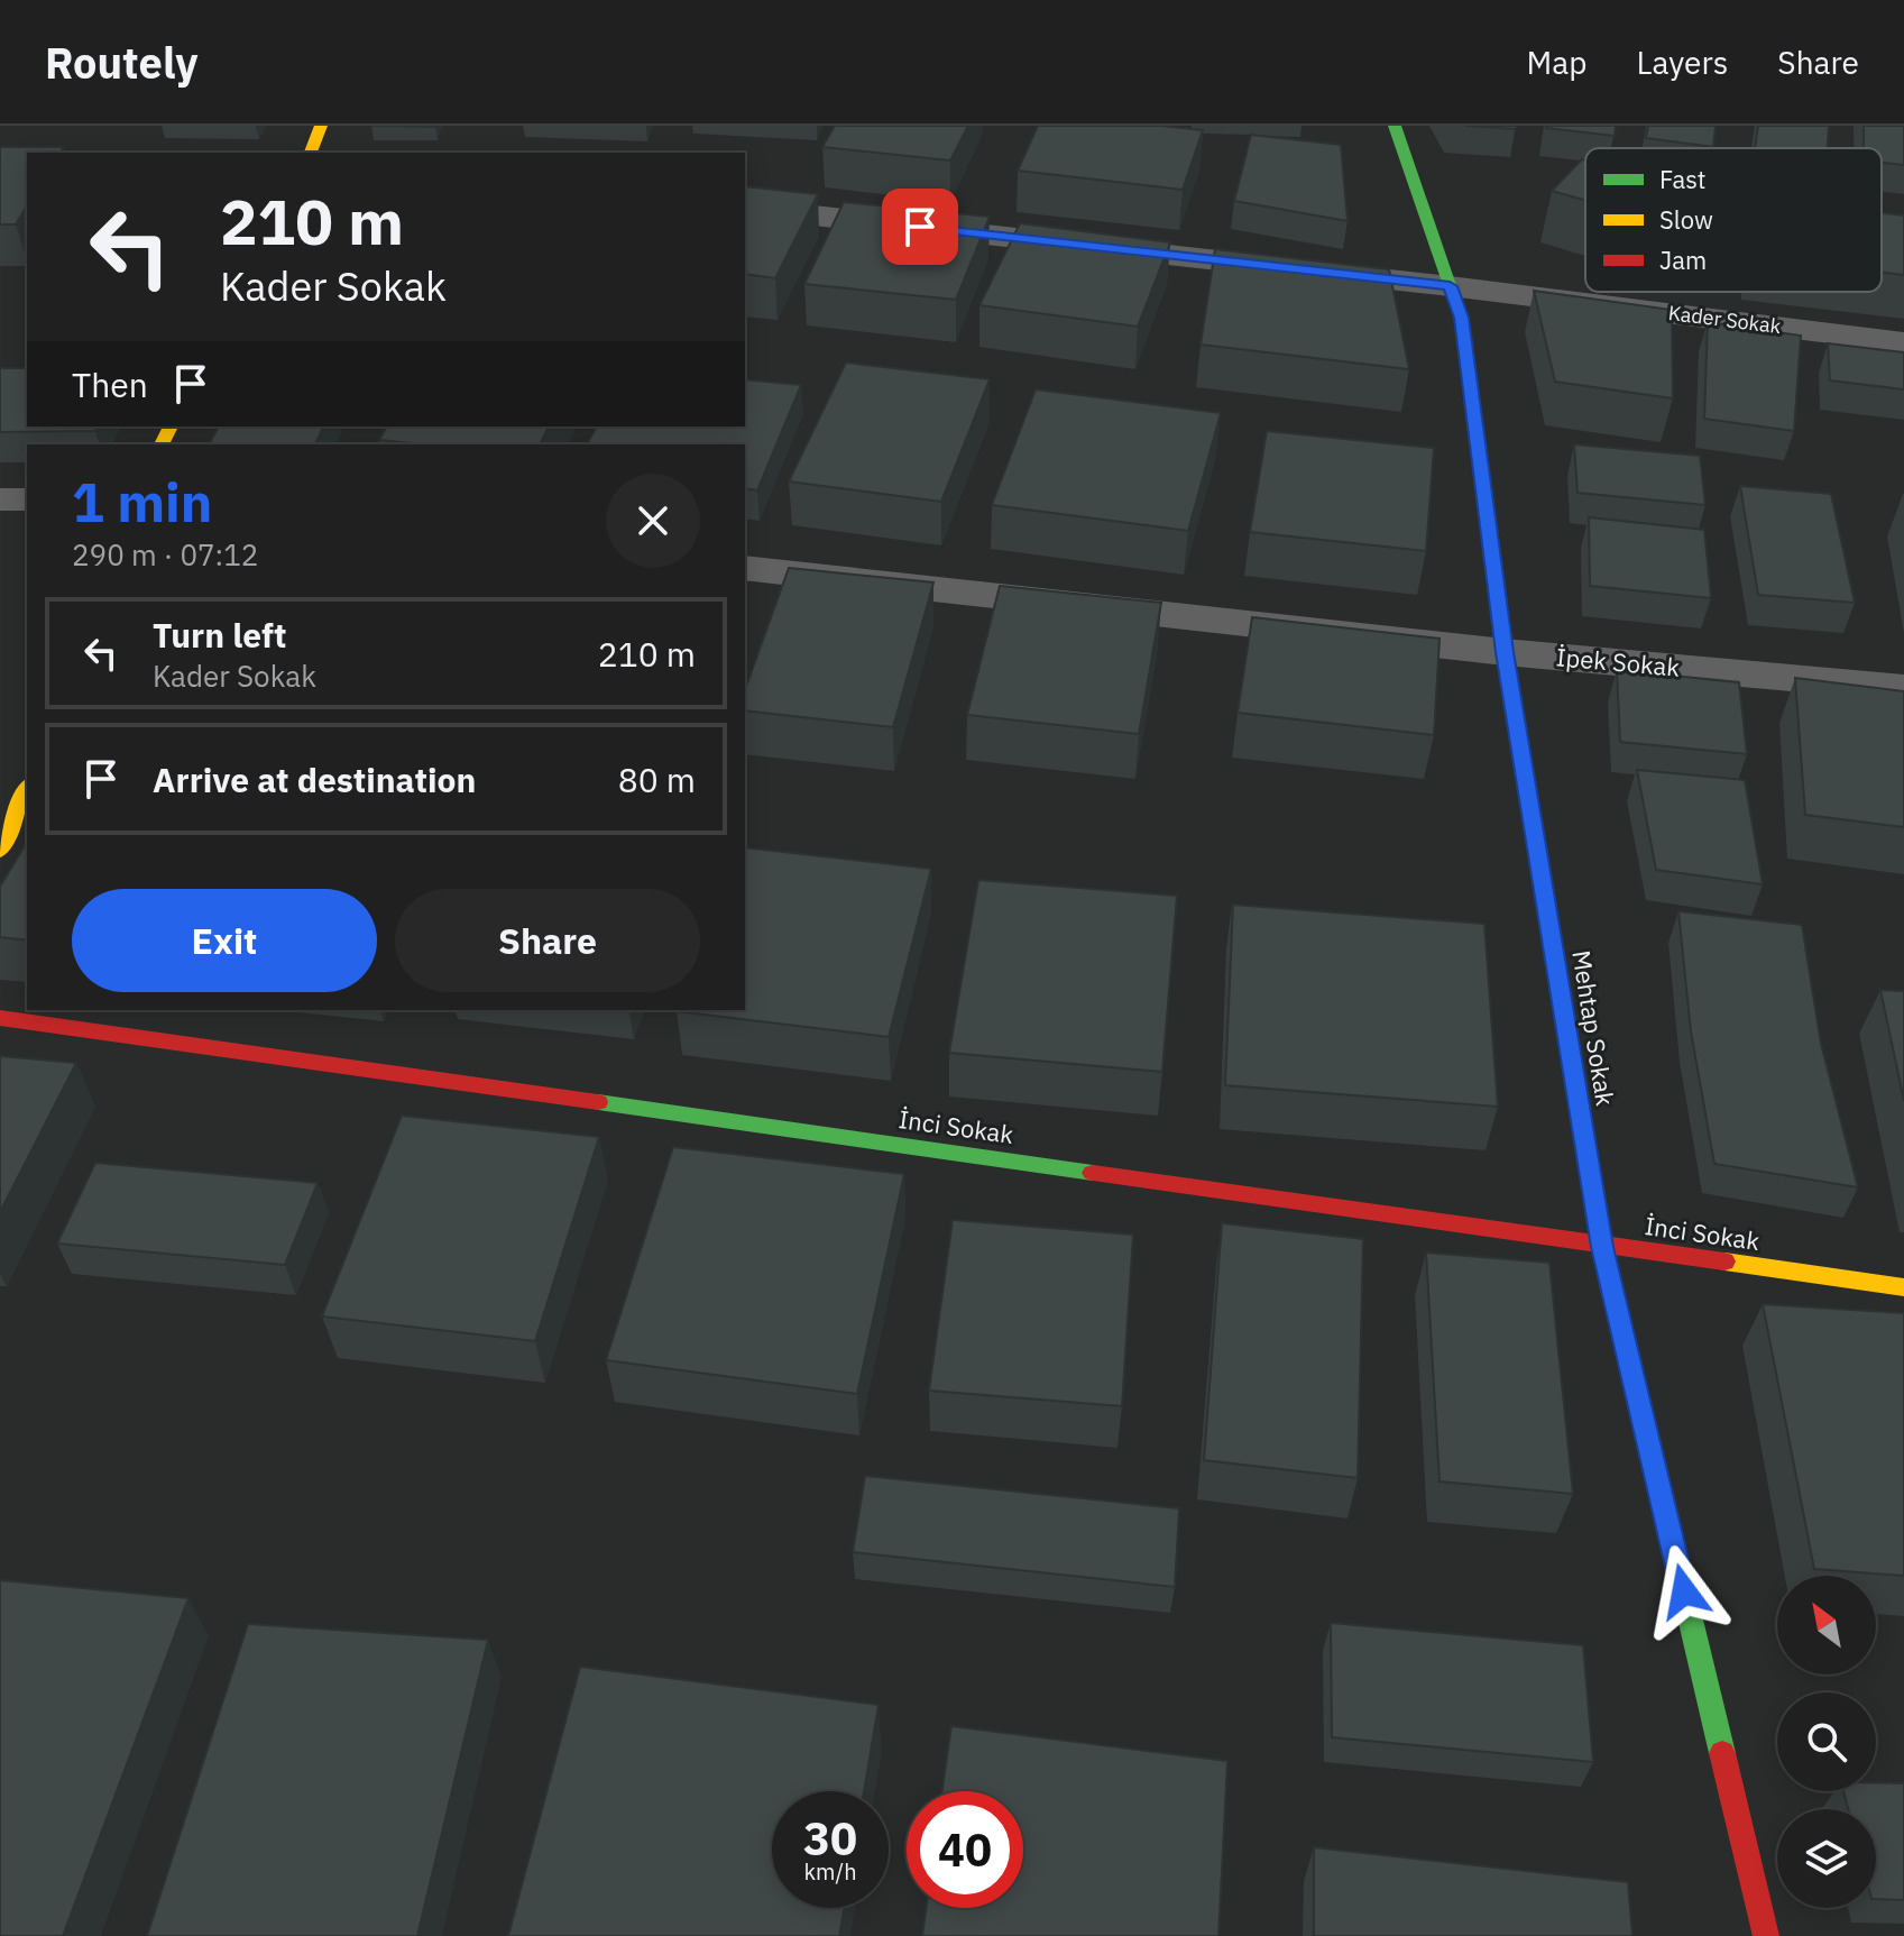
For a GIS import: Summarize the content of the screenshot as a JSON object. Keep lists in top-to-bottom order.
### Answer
{
  "streets": {
    "street": [
      "Kader Sokak",
      "İpek Sokak",
      "Mehtap Sokak",
      "İnci Sokak"
    ]
  },
  "crossings": [
    ["Kader Sokak", "Mehtap Sokak"],
    ["İpek Sokak", "Mehtap Sokak"],
    ["Mehtap Sokak", "İnci Sokak"]
  ],
  "legend": ["Fast", "Slow", "Jam"],
  "north": "top left",
  "page": {
    "header": "Routely",
    "nav": ["Map", "Layers", "Share"],
    "turn": ["210 m", "Kader Sokak"],
    "then": "Then",
    "heading": ["1 min", "290 m · 07:12"],
    "list": [
      {
        "name": "Turn left",
        "note": "Kader Sokak",
        "value": "210 m"
      },
      {
        "name": "Arrive at destination",
        "value": "80 m"
      }
    ],
    "buttons": ["Exit", "Share"],
    "speed": "30 km/h",
    "limit": "40"
  }
}
